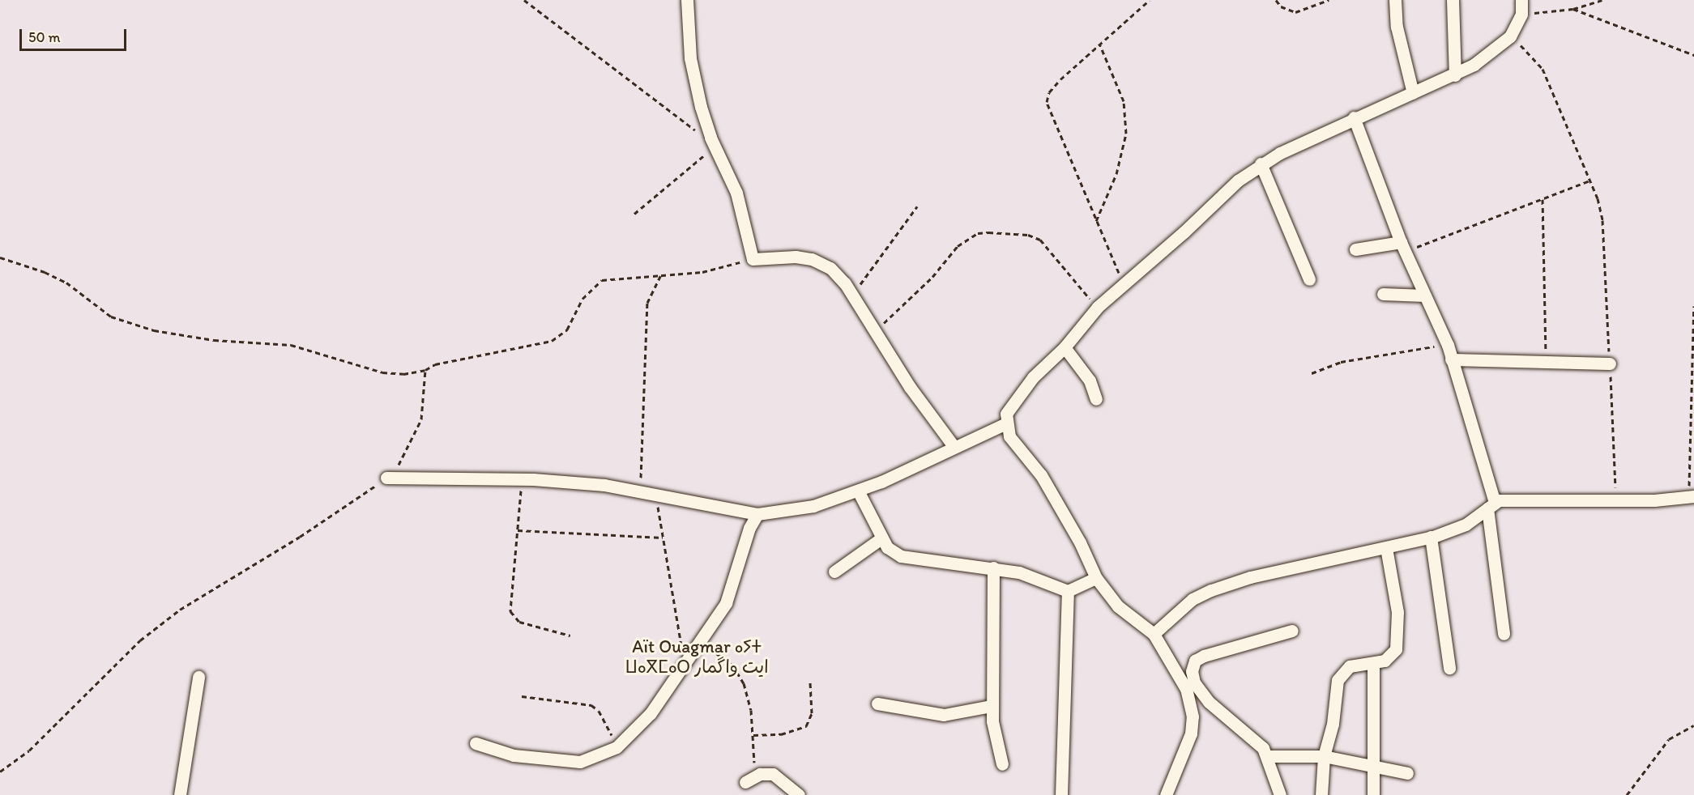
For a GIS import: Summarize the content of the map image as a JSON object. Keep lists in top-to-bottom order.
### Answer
{
  "districts": ["Aït Ouagmar ⴰⵢⵜ ⵡⴰⴳⵎⴰⵔ ايت واگمار"],
  "scale_bar": "50 m"
}
